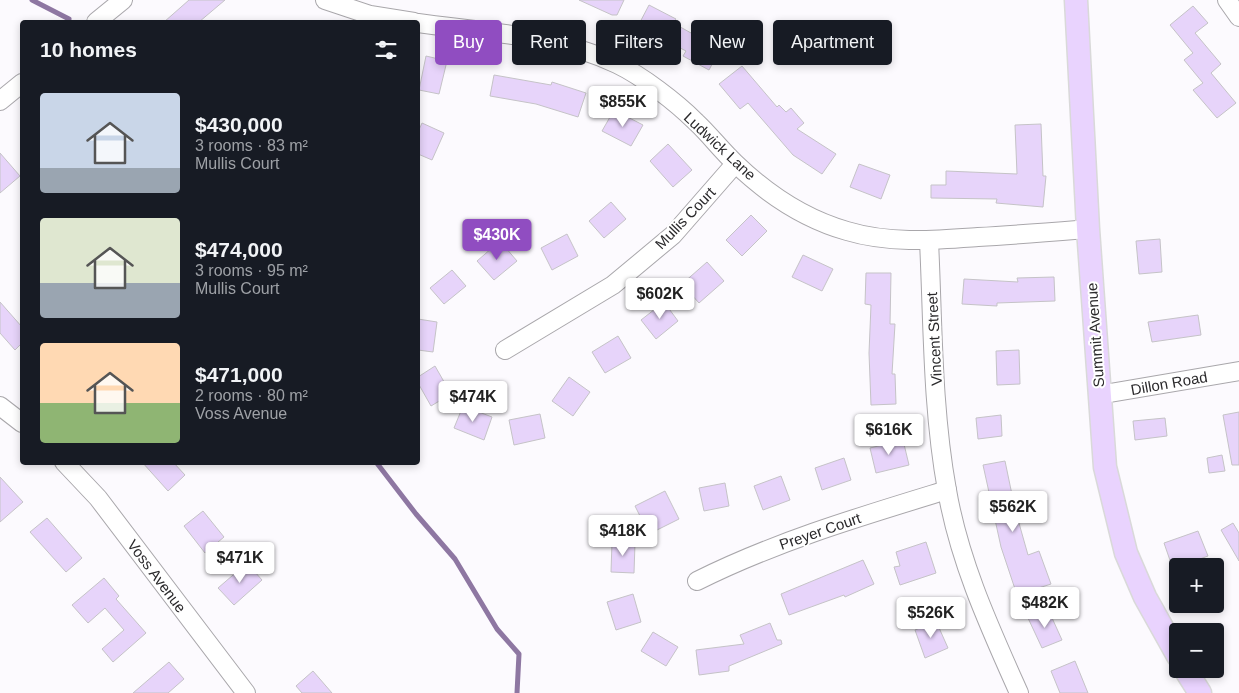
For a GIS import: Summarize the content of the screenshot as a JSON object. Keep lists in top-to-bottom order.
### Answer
{
  "streets": {
    "main road": ["Summit Avenue"],
    "street": [
      "Ludwick Lane",
      "Mullis Court",
      "Vincent Street",
      "Dillon Road",
      "Preyer Court",
      "Voss Avenue"
    ]
  },
  "crossings": [
    ["Ludwick Lane", "Mullis Court"],
    ["Ludwick Lane", "Summit Avenue"],
    ["Ludwick Lane", "Vincent Street"],
    ["Summit Avenue", "Dillon Road"],
    ["Vincent Street", "Preyer Court"]
  ],
  "page": {
    "chip": [
      "Buy",
      "Rent",
      "Filters",
      "New",
      "Apartment"
    ],
    "heading": "10 homes",
    "list": [
      {
        "name": "$430,000",
        "note": "3 rooms · 83 m² · Mullis Court"
      },
      {
        "name": "$474,000",
        "note": "3 rooms · 95 m² · Mullis Court"
      },
      {
        "name": "$471,000",
        "note": "2 rooms · 80 m² · Voss Avenue"
      }
    ],
    "price": [
      "$855K",
      "$430K",
      "$602K",
      "$474K",
      "$616K",
      "$562K",
      "$418K",
      "$471K",
      "$482K",
      "$526K"
    ],
    "map_buttons": ["+", "−"]
  }
}
